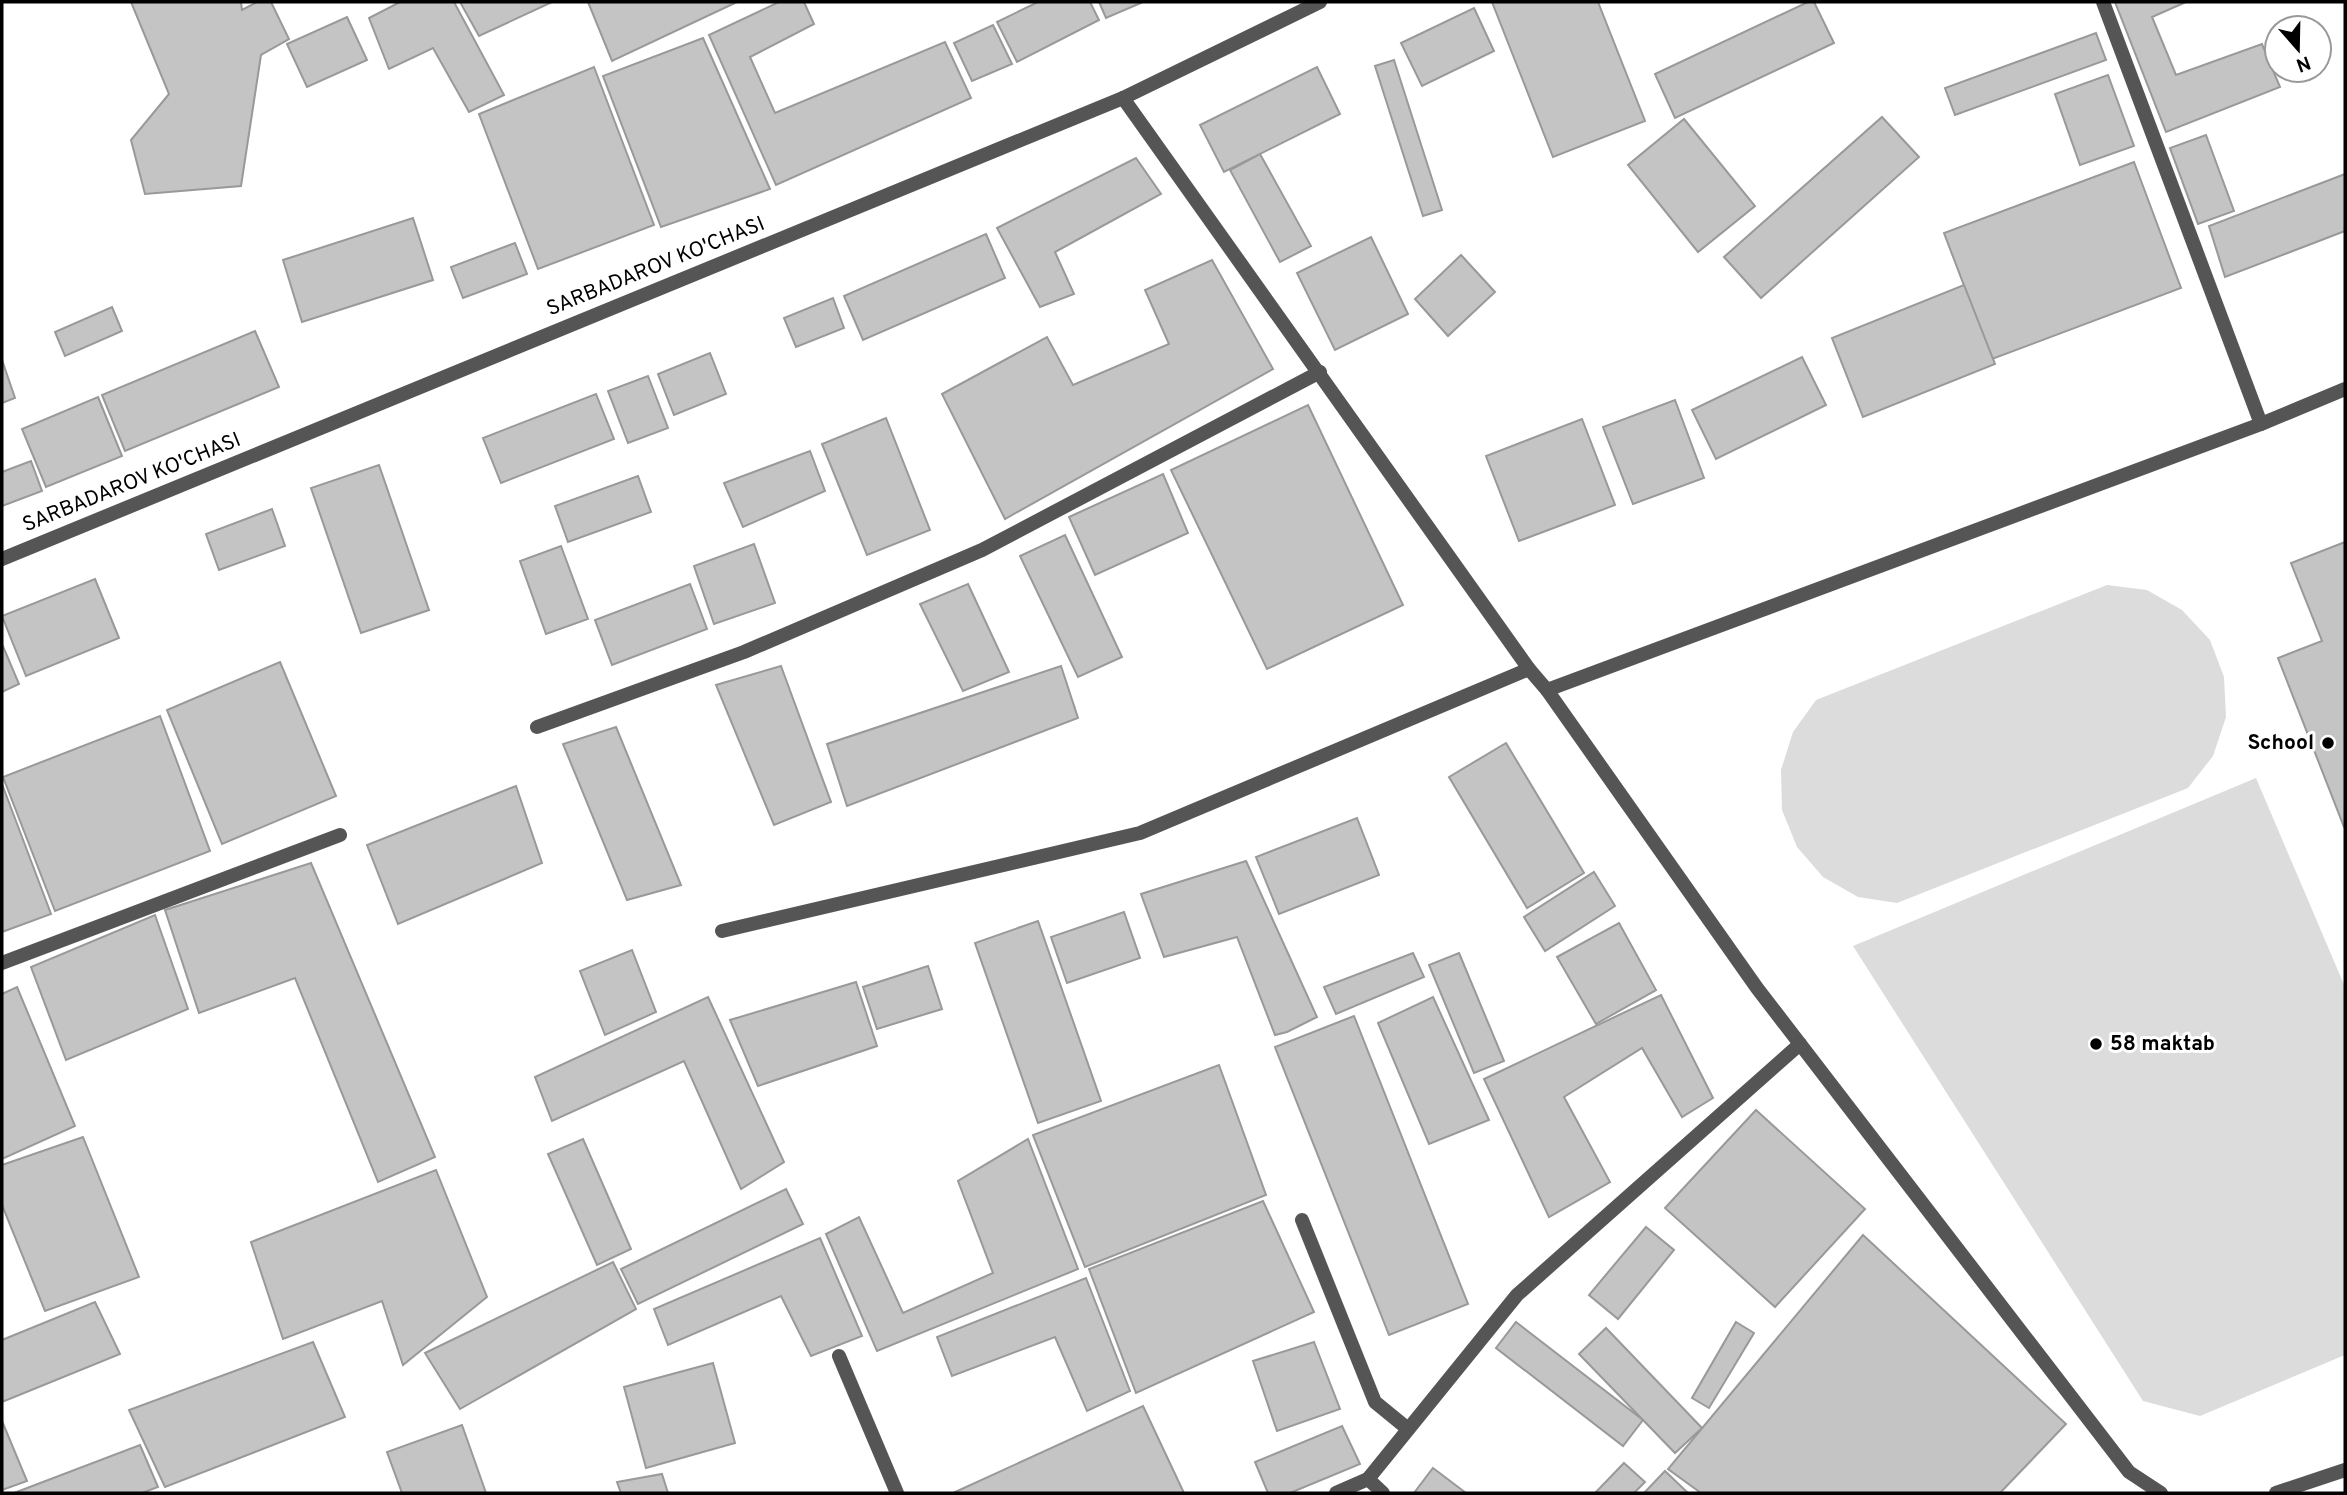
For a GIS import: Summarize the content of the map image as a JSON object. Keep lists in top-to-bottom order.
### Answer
{
  "streets": {
    "street": ["SARBADAROV KO'CHASI"]
  },
  "places": ["School", "58 maktab"],
  "north": "bottom"
}
